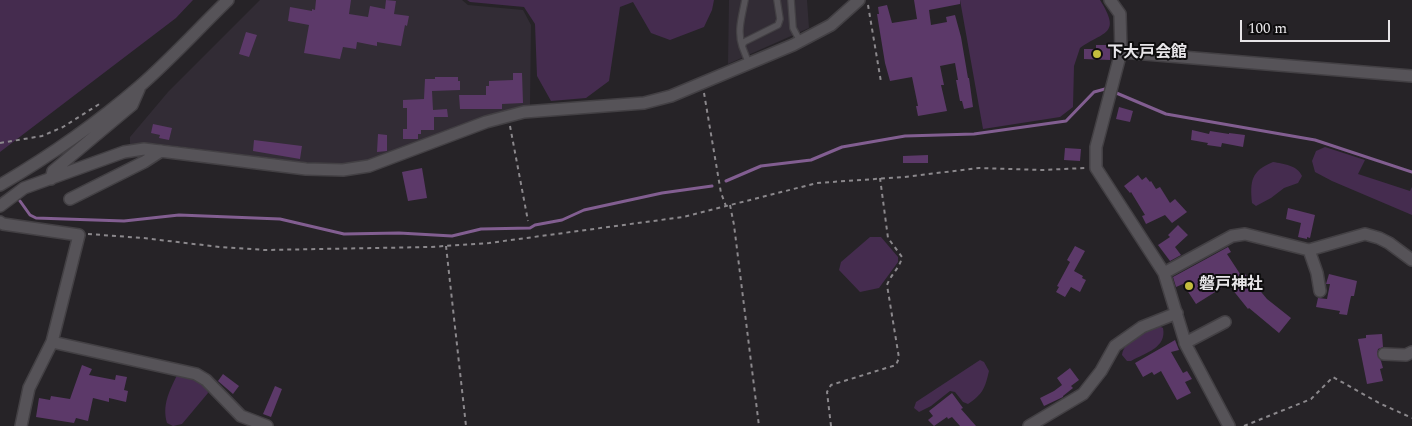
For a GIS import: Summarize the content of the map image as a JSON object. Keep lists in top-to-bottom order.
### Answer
{
  "places": ["下大戸会館", "磐戸神社"],
  "scale_bar": "100 m"
}
